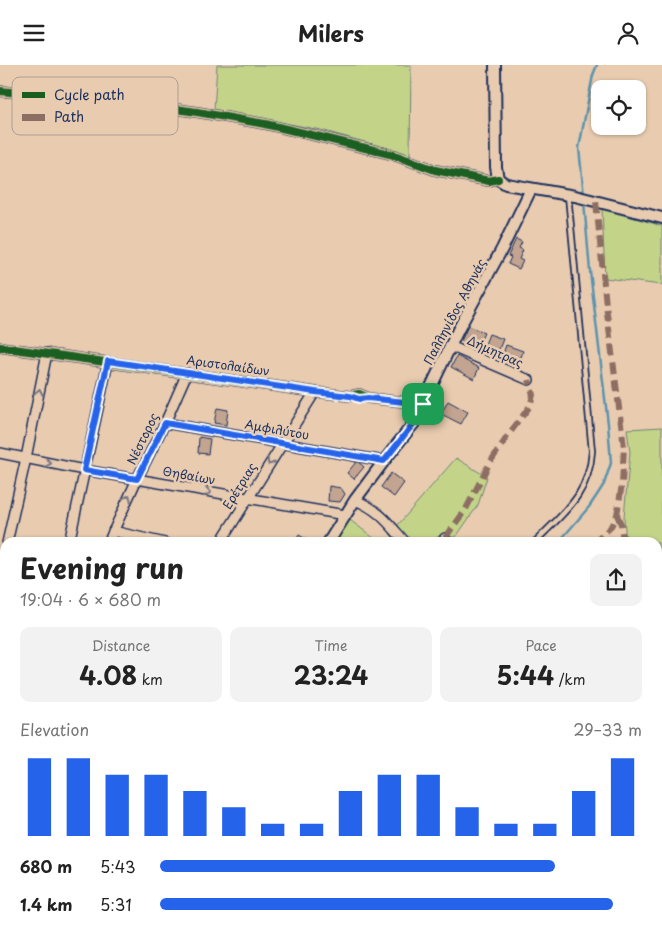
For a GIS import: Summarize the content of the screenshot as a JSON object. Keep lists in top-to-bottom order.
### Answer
{
  "streets": {
    "street": [
      "Παλληνίδος Αθηνάς",
      "Δήμητρας",
      "Αριστολαίδων",
      "Αμφιλύτου",
      "Νέστορος",
      "Θηβαίων",
      "Ερέτριας"
    ]
  },
  "crossings": [
    ["Παλληνίδος Αθηνάς", "Δήμητρας"],
    ["Παλληνίδος Αθηνάς", "Αριστολαίδων"],
    ["Παλληνίδος Αθηνάς", "Αμφιλύτου"],
    ["Παλληνίδος Αθηνάς", "Θηβαίων"],
    ["Αριστολαίδων", "Νέστορος"],
    ["Αριστολαίδων", "Ερέτριας"],
    ["Αμφιλύτου", "Νέστορος"],
    ["Αμφιλύτου", "Ερέτριας"],
    ["Νέστορος", "Θηβαίων"],
    ["Θηβαίων", "Ερέτριας"]
  ],
  "one_way": ["Θηβαίων", "Ερέτριας"],
  "legend": ["Cycle path", "Path"],
  "page": {
    "header": "Milers",
    "heading": ["Evening run", "19:04 · 6 × 680 m"],
    "stats": [
      ["Distance", "4.08 km"],
      ["Time", "23:24"],
      ["Pace", "5:44 /km"]
    ],
    "chart": ["Elevation", "29–33 m"],
    "list": [
      {
        "name": "680 m",
        "note": "5:43"
      },
      {
        "name": "1.4 km",
        "note": "5:31"
      }
    ]
  }
}
